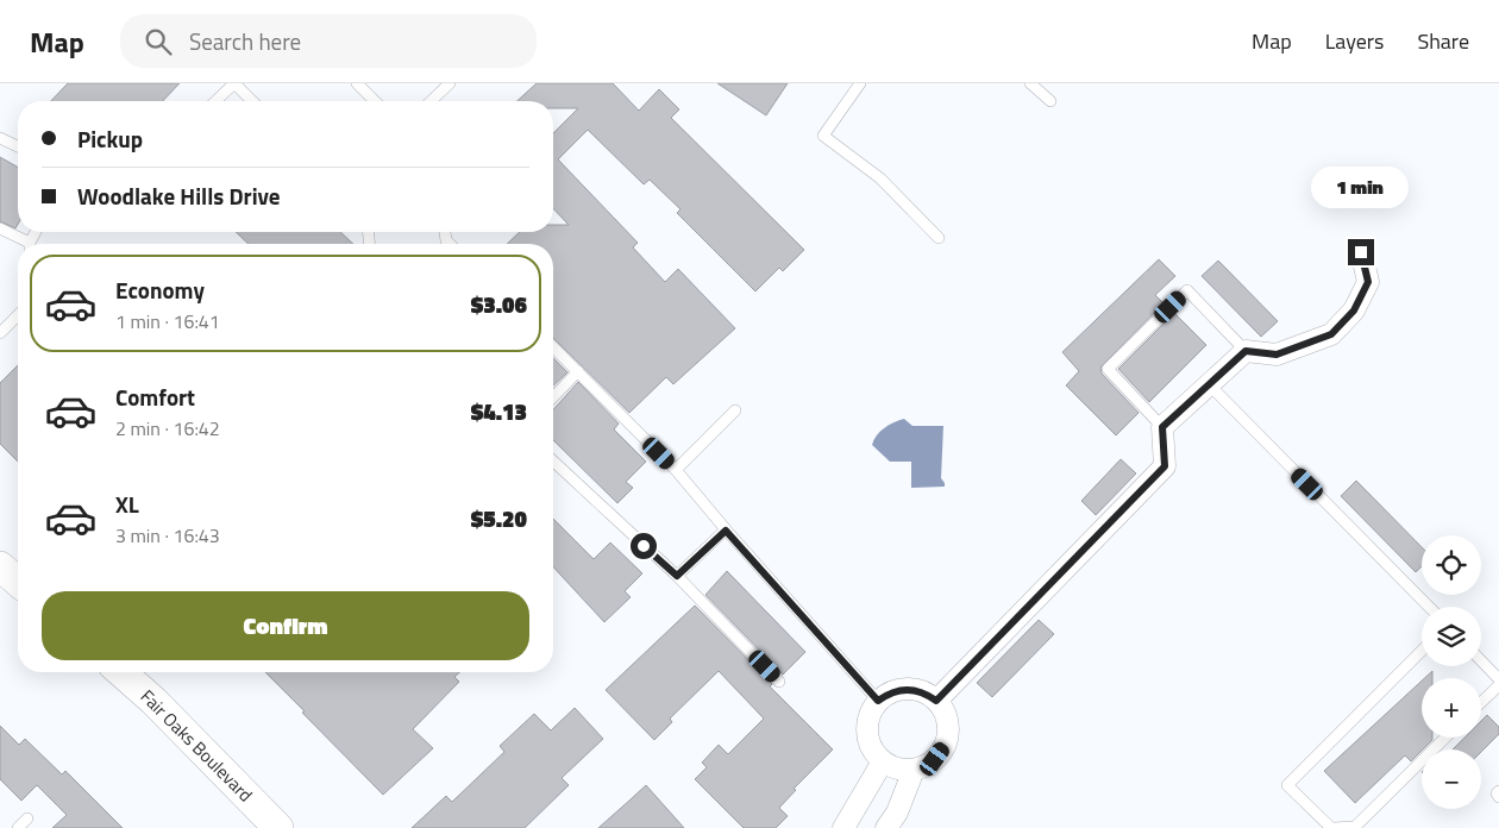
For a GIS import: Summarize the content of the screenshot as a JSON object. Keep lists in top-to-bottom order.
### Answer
{
  "streets": {
    "main road": ["Fair Oaks Boulevard"]
  },
  "page": {
    "header": "Map",
    "search": "Search here",
    "nav": ["Map", "Layers", "Share"],
    "banner": ["Pickup", "Woodlake Hills Drive"],
    "bubble": "1 min",
    "list": [
      {
        "name": "Economy",
        "note": "1 min · 16:41",
        "value": "$3.06"
      },
      {
        "name": "Comfort",
        "note": "2 min · 16:42",
        "value": "$4.13"
      },
      {
        "name": "XL",
        "note": "3 min · 16:43",
        "value": "$5.20"
      }
    ],
    "map_buttons": ["+", "−"],
    "buttons": "Confirm"
  }
}
